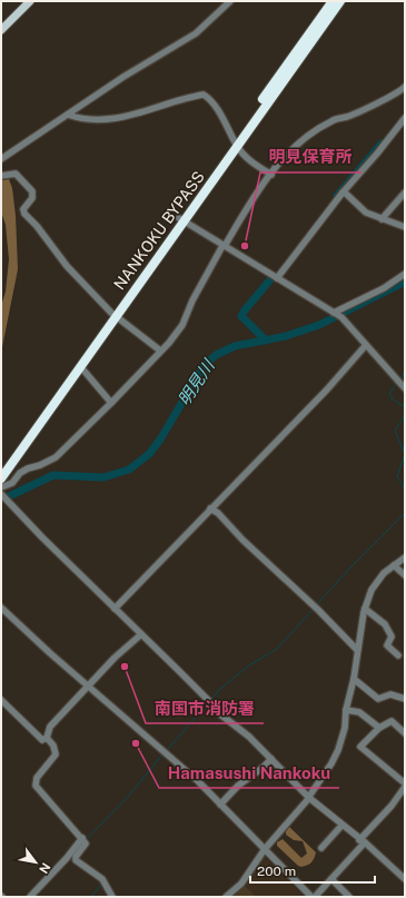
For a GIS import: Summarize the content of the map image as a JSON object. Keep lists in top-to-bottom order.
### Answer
{
  "streets": {
    "highway": ["NANKOKU BYPASS"]
  },
  "water": ["明見川"],
  "places": ["明見保育所", "南国市消防署", "Hamasushi Nankoku"],
  "scale_bar": "200 m",
  "north": "bottom right"
}
